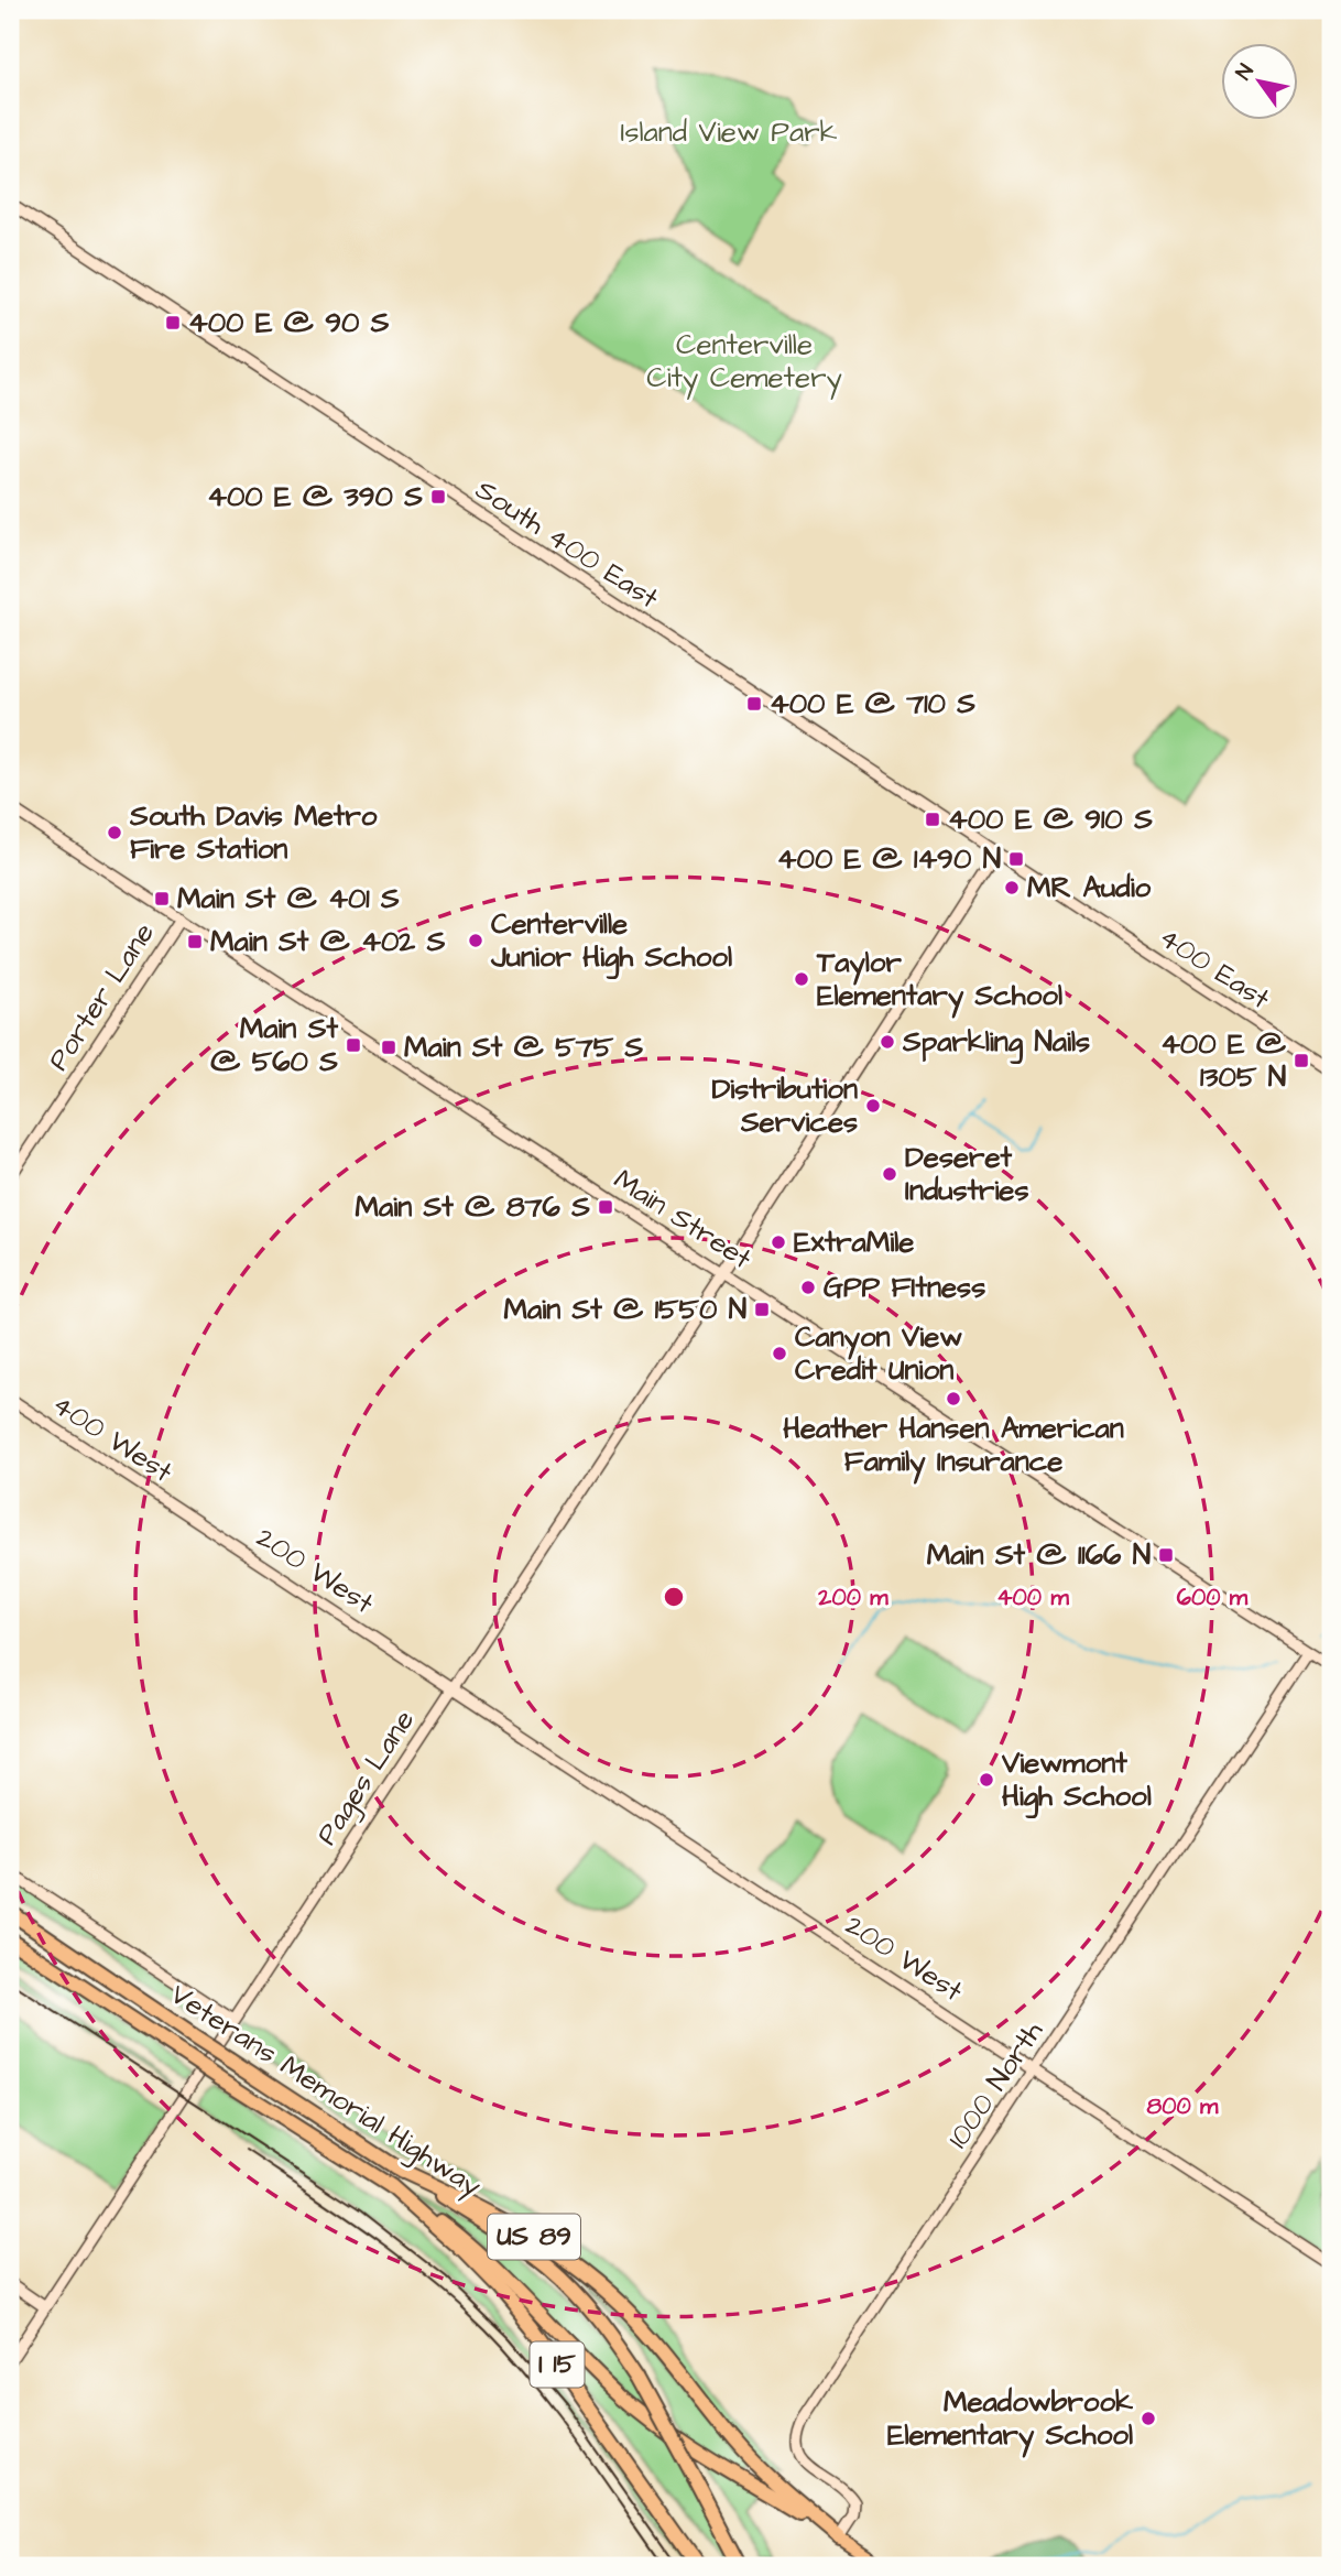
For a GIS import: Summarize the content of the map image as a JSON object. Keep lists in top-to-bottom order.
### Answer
{
  "streets": {
    "highway": ["Veterans Memorial Highway", "US 89", "I 15"],
    "street": [
      "South 400 East",
      "400 East",
      "Porter Lane",
      "Main Street",
      "400 West",
      "200 West",
      "Pages Lane",
      "1000 North"
    ]
  },
  "crossings": [
    ["South 400 East", "400 East"],
    ["South 400 East", "Pages Lane"],
    ["400 East", "Pages Lane"],
    ["Porter Lane", "Main Street"],
    ["Main Street", "Pages Lane"],
    ["Main Street", "1000 North"],
    ["400 West", "200 West"],
    ["200 West", "Pages Lane"],
    ["200 West", "1000 North"],
    ["1000 North", "US 89"],
    ["Veterans Memorial Highway", "US 89"]
  ],
  "parks": ["Island View Park", "Centerville City Cemetery"],
  "places": {
    "transit": [
      "400 E @ 90 S",
      "400 E @ 390 S",
      "400 E @ 710 S",
      "400 E @ 910 S",
      "400 E @ 1490 N",
      "Main St @ 401 S",
      "Main St @ 402 S",
      "Main St @ 560 S",
      "Main St @ 575 S",
      "400 E @ 1305 N",
      "Main St @ 876 S",
      "Main St @ 1550 N",
      "Main St @ 1166 N"
    ],
    "other": [
      "South Davis Metro Fire Station",
      "MR Audio",
      "Centerville Junior High School",
      "Taylor Elementary School",
      "Sparkling Nails",
      "Distribution Services",
      "Deseret Industries",
      "ExtraMile",
      "GPP FItness",
      "Canyon View Credit Union",
      "Heather Hansen American Family Insurance",
      "Viewmont High School",
      "Meadowbrook Elementary School"
    ]
  },
  "north": "top left",
  "rings": [
    "200 m",
    "400 m",
    "600 m",
    "800 m"
  ]
}
